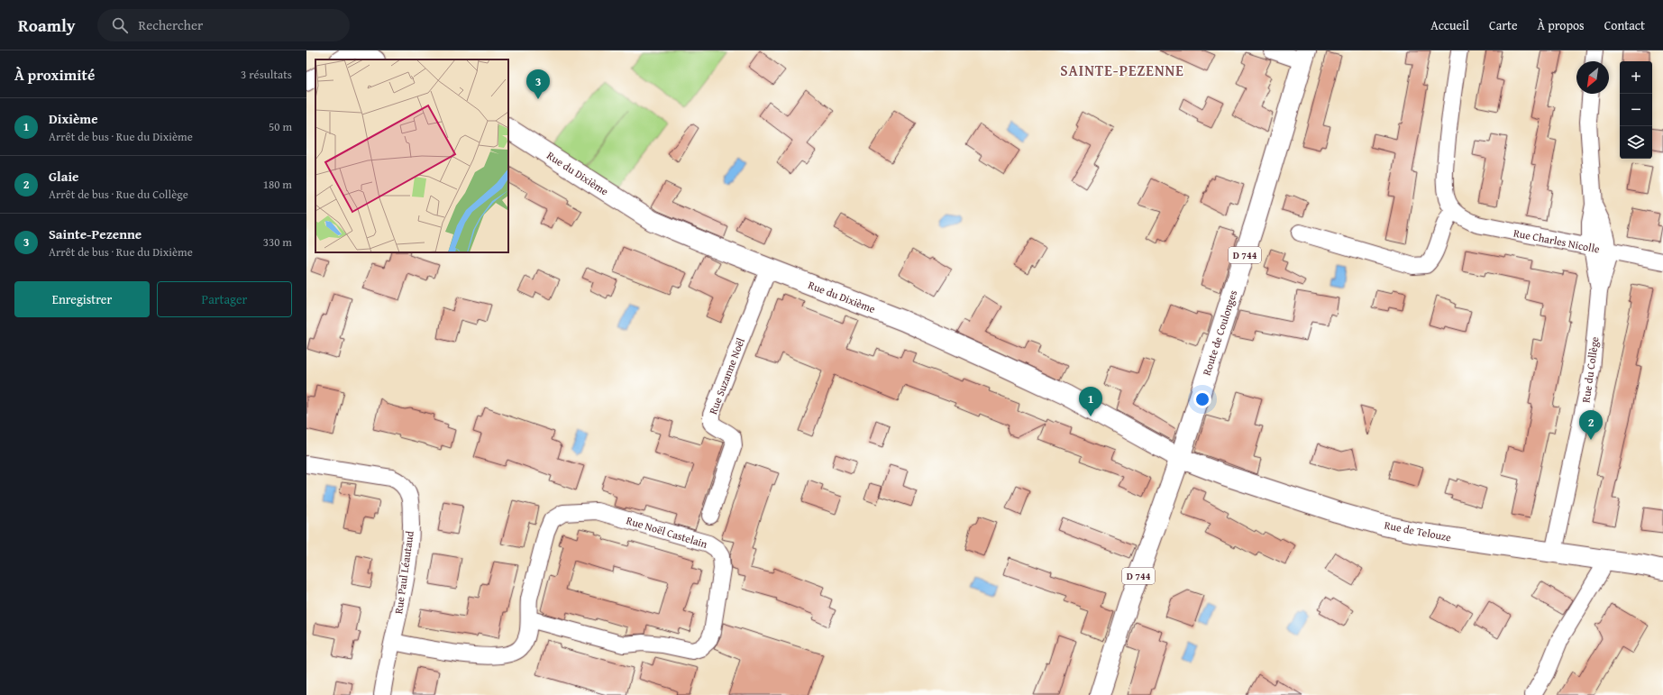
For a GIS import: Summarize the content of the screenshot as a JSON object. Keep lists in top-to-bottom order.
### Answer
{
  "streets": {
    "street": [
      "Rue du Dixième",
      "Rue Charles Nicolle",
      "D 744",
      "Route de Coulonges",
      "Rue du Collège",
      "Rue Suzanne Noël",
      "Rue de Telouze",
      "Rue Noël Castelain",
      "Rue Paul Léautaud"
    ]
  },
  "crossings": [
    ["Rue du Dixième", "Route de Coulonges"],
    ["Rue du Dixième", "Rue Suzanne Noël"],
    ["Rue du Dixième", "Rue de Telouze"],
    ["Rue Charles Nicolle", "Rue du Collège"],
    ["Route de Coulonges", "Rue de Telouze"],
    ["Rue du Collège", "Rue de Telouze"],
    ["Rue Noël Castelain", "Rue Paul Léautaud"]
  ],
  "districts": ["SAINTE-PEZENNE"],
  "north": "bottom left",
  "page": {
    "header": "Roamly",
    "search": "Rechercher",
    "nav": [
      "Accueil",
      "Carte",
      "À propos",
      "Contact"
    ],
    "heading": ["À proximité", "3 résultats"],
    "map_buttons": ["+", "−"],
    "pins": ["3", "1", "2"],
    "list": [
      {
        "mark": "1",
        "name": "Dixième",
        "note": "Arrêt de bus · Rue du Dixième",
        "value": "50 m"
      },
      {
        "mark": "2",
        "name": "Glaie",
        "note": "Arrêt de bus · Rue du Collège",
        "value": "180 m"
      },
      {
        "mark": "3",
        "name": "Sainte-Pezenne",
        "note": "Arrêt de bus · Rue du Dixième",
        "value": "330 m"
      }
    ],
    "buttons": ["Enregistrer", "Partager"]
  }
}
